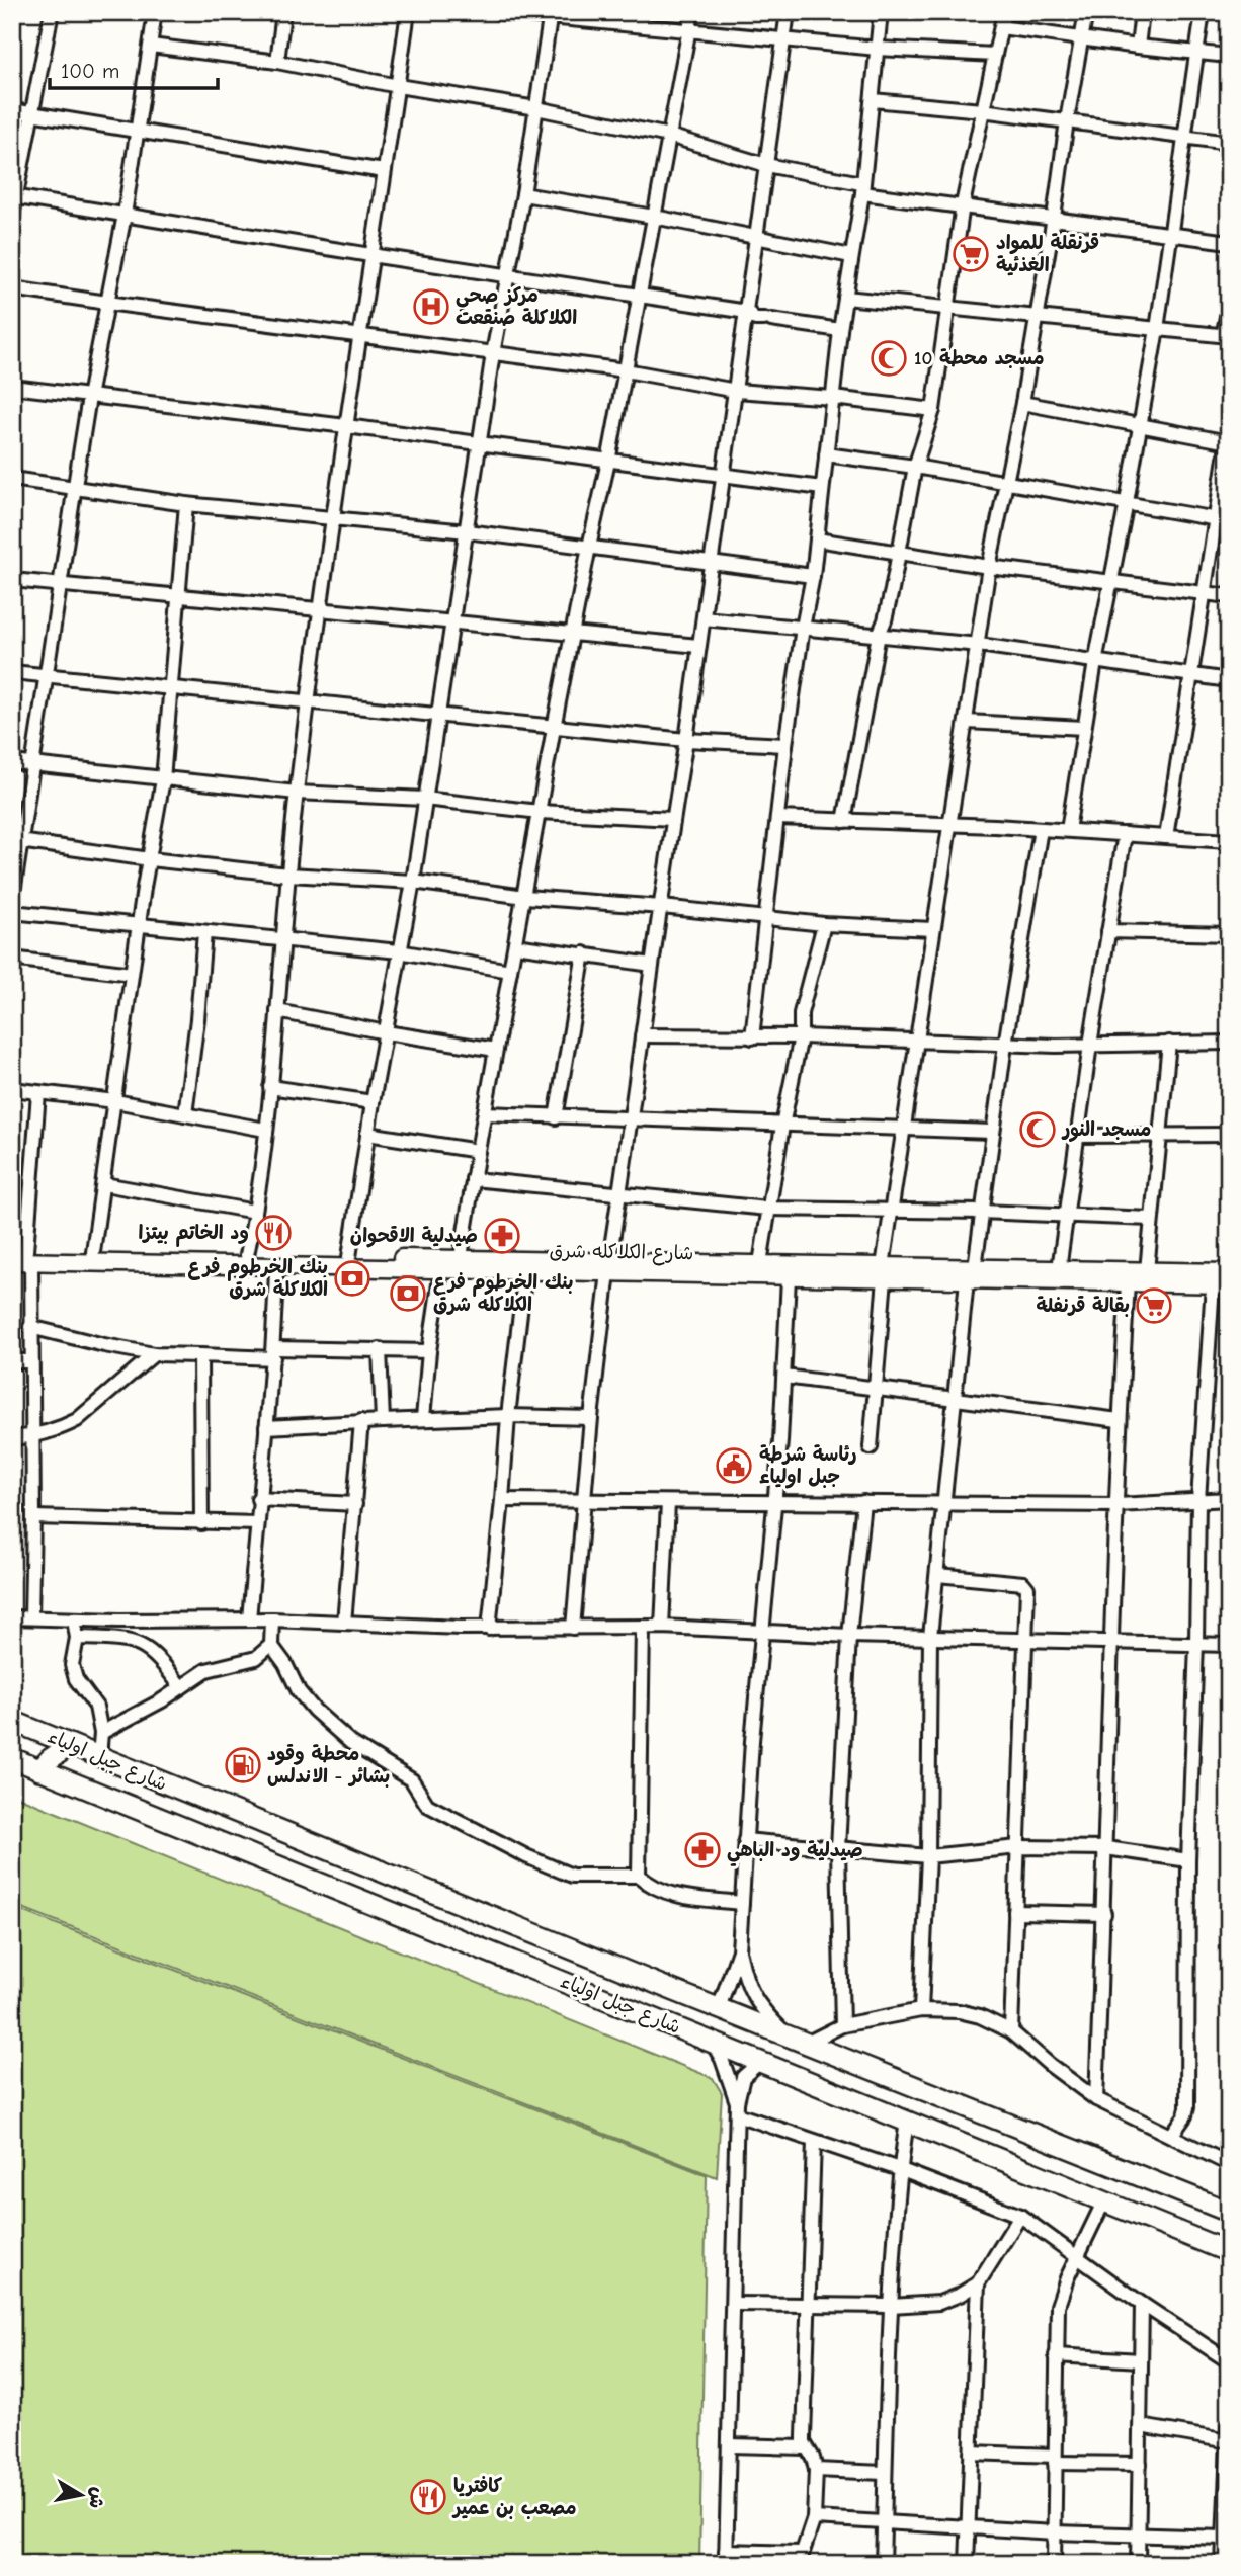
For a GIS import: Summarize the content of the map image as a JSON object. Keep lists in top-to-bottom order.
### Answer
{
  "streets": {
    "highway": ["شارع جبل اولياء"],
    "street": ["شارع الكلاكله شرق"]
  },
  "places": {
    "supermarket": ["قرنقلة للمواد الغذئية", "بقالة قرنفلة"],
    "hospital": ["مركز صحي الكلاكلة صنقعت"],
    "mosque": ["مسجد محطة 10", "مسجد النور"],
    "restaurant": ["ود الخاتم بيتزا", "كافتريا مصعب بن عمير"],
    "pharmacy": ["صيدلية الاقحوان", "صيدلية ود الباهي"],
    "bank": ["بنك الخرطوم فرع الكلاكلة شرق", "بنك الخرطوم فرع الكلاكله شرق"],
    "public building": ["رئاسة شرطة جبل اولياء"],
    "fuel station": ["محطة وقود بشائر - الاندلس"]
  },
  "scale_bar": "100 m",
  "north": "right"
}
